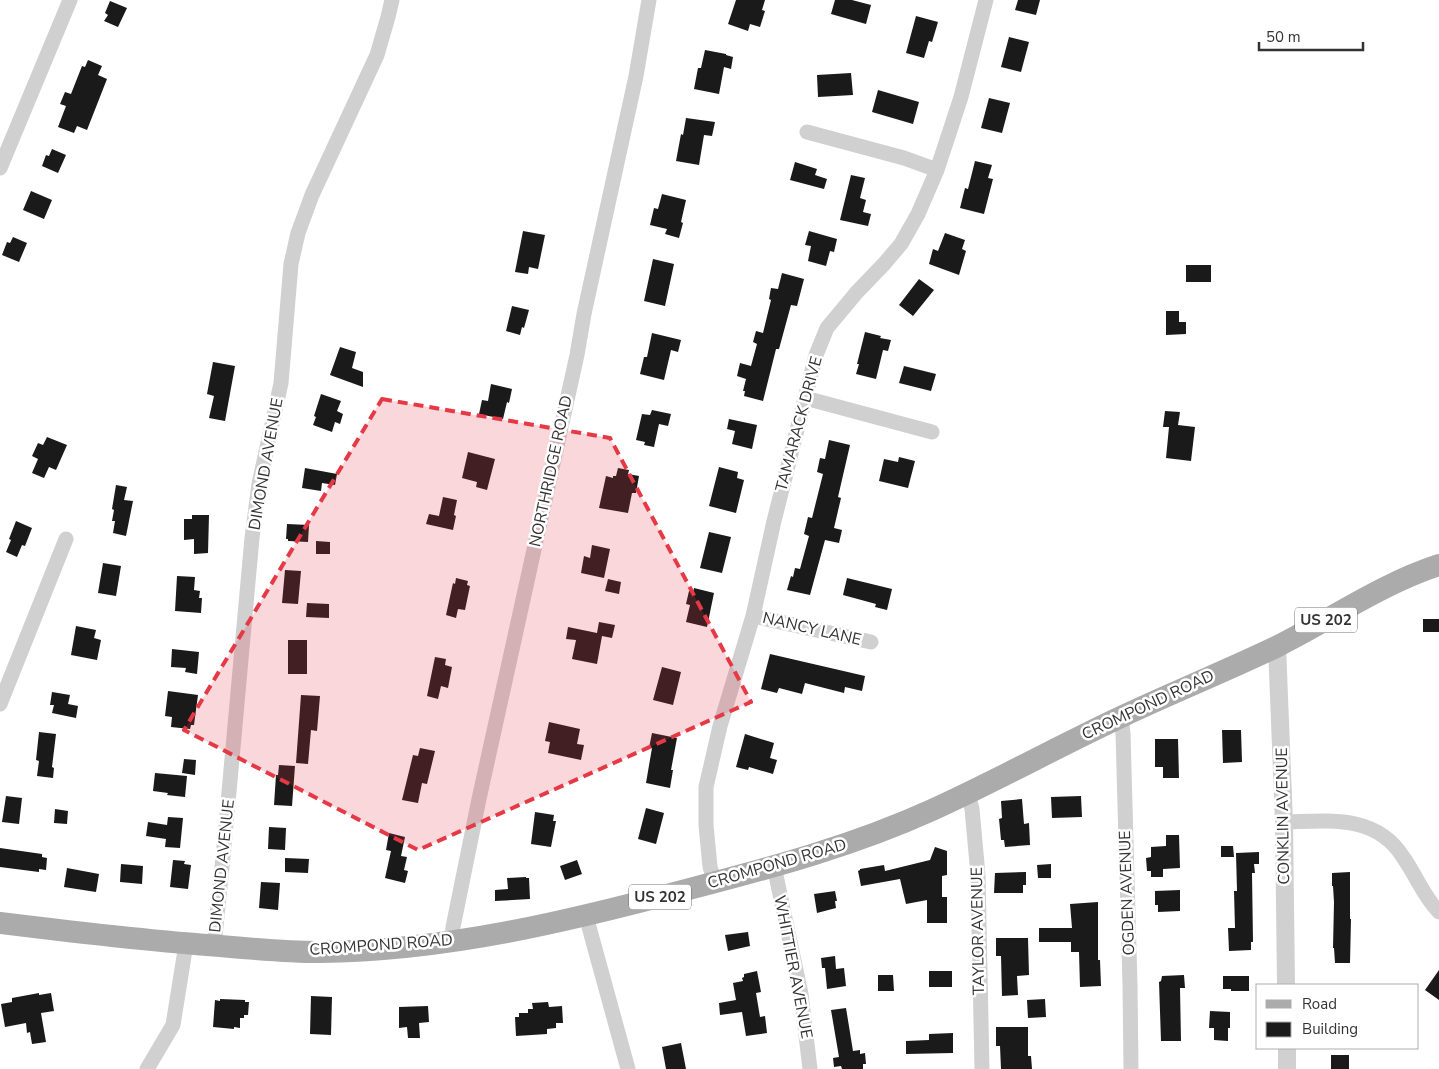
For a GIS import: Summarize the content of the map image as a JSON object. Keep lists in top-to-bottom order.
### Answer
{
  "streets": {
    "main road": ["US 202", "CROMPOND ROAD"],
    "street": [
      "TAMARACK DRIVE",
      "DIMOND AVENUE",
      "NORTHRIDGE ROAD",
      "NANCY LANE",
      "CONKLIN AVENUE",
      "OGDEN AVENUE",
      "TAYLOR AVENUE",
      "WHITTIER AVENUE"
    ]
  },
  "crossings": [
    ["TAMARACK DRIVE", "NANCY LANE"],
    ["TAMARACK DRIVE", "CROMPOND ROAD"],
    ["DIMOND AVENUE", "CROMPOND ROAD"],
    ["NORTHRIDGE ROAD", "CROMPOND ROAD"],
    ["CROMPOND ROAD", "CONKLIN AVENUE"],
    ["CROMPOND ROAD", "OGDEN AVENUE"],
    ["CROMPOND ROAD", "TAYLOR AVENUE"],
    ["CROMPOND ROAD", "WHITTIER AVENUE"]
  ],
  "legend": ["Road", "Building"],
  "scale_bar": "50 m"
}
